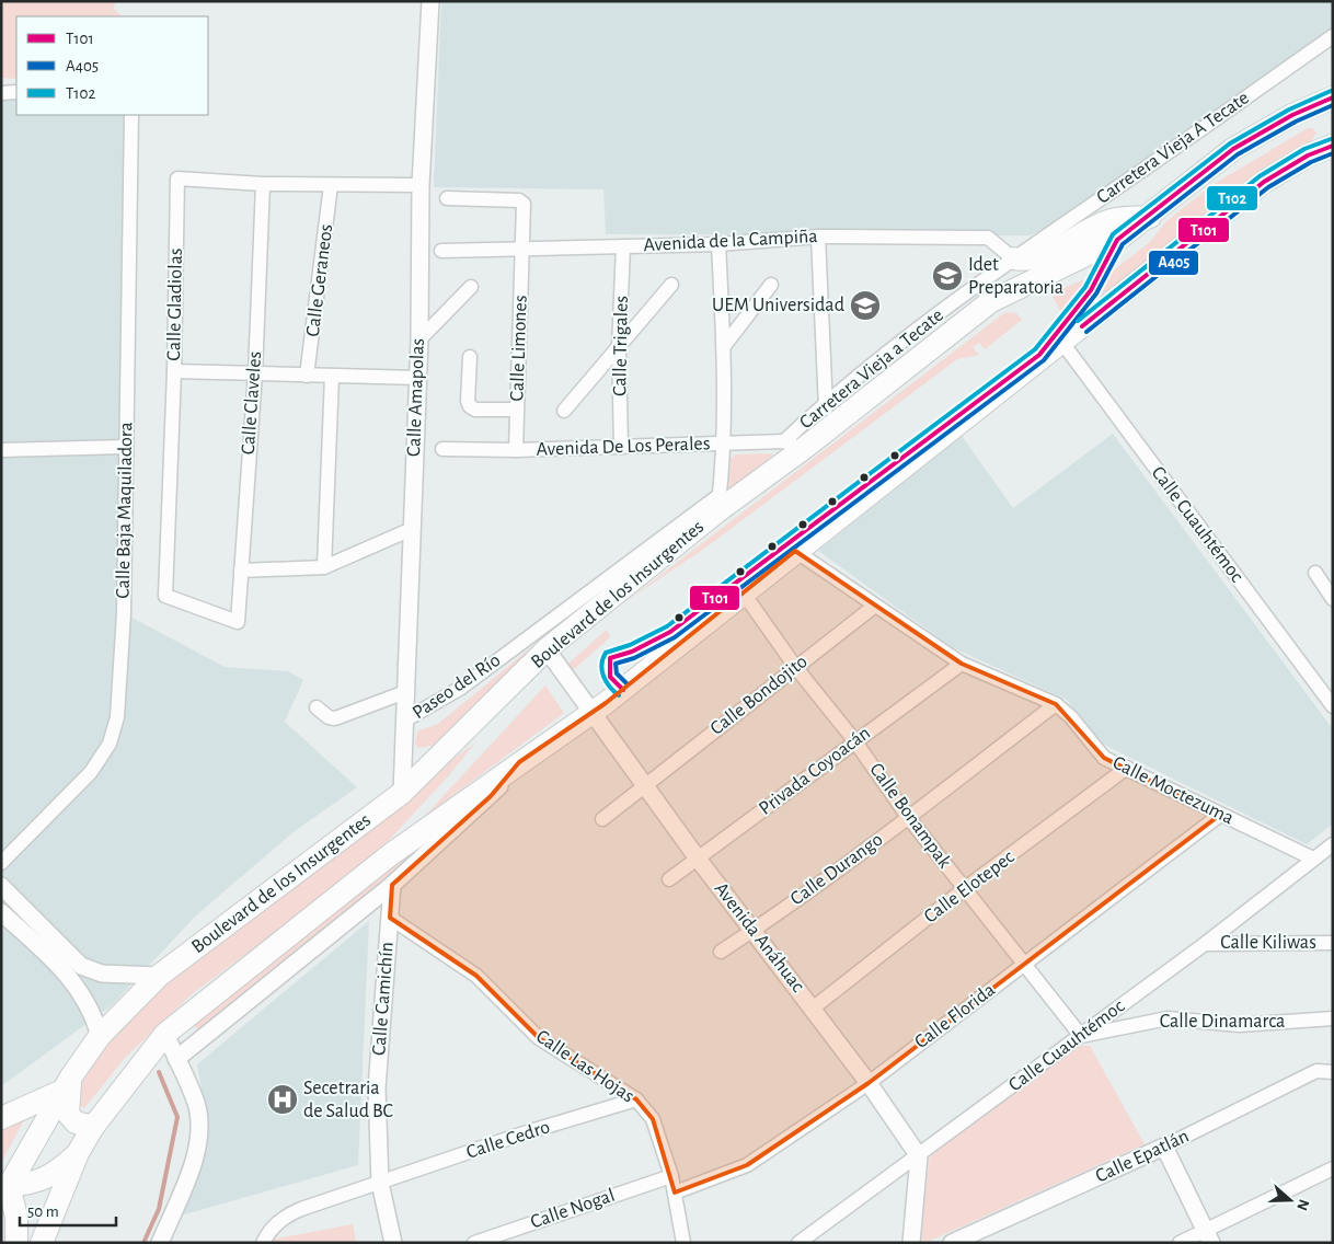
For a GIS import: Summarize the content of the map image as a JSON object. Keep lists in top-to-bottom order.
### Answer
{
  "streets": {
    "main road": ["Boulevard de los Insurgentes"],
    "street": [
      "Carretera Vieja A Tecate",
      "Avenida de la Campiña",
      "Calle Geraneos",
      "Calle Gladiolas",
      "Calle Trigales",
      "Calle Limones",
      "Carretera Vieja a Tecate",
      "Calle Amapolas",
      "Calle Claveles",
      "Avenida De Los Perales",
      "Calle Baja Maquiladora",
      "Calle Cuauhtémoc",
      "Paseo del Río",
      "Calle Bondojito",
      "Privada Coyoacán",
      "Calle Moctezuma",
      "Calle Bonampak",
      "Calle Durango",
      "Calle Elotepec",
      "Avenida Anáhuac",
      "Calle Kiliwas",
      "Calle Camichín",
      "Calle Florida",
      "Calle Dinamarca",
      "Calle Las Hojas",
      "Calle Cedro",
      "Calle Epatlán",
      "Calle Nogal"
    ]
  },
  "crossings": [
    ["Carretera Vieja A Tecate", "Avenida de la Campiña"],
    ["Carretera Vieja A Tecate", "Carretera Vieja a Tecate"],
    ["Avenida de la Campiña", "Calle Trigales"],
    ["Avenida de la Campiña", "Calle Limones"],
    ["Avenida de la Campiña", "Carretera Vieja a Tecate"],
    ["Calle Geraneos", "Calle Gladiolas"],
    ["Calle Gladiolas", "Calle Amapolas"],
    ["Calle Gladiolas", "Calle Claveles"],
    ["Calle Trigales", "Avenida De Los Perales"],
    ["Calle Limones", "Avenida De Los Perales"],
    ["Carretera Vieja a Tecate", "Avenida De Los Perales"],
    ["Carretera Vieja a Tecate", "Boulevard de los Insurgentes"],
    ["Calle Amapolas", "Boulevard de los Insurgentes"],
    ["Calle Amapolas", "Paseo del Río"],
    ["Avenida De Los Perales", "Boulevard de los Insurgentes"],
    ["Calle Cuauhtémoc", "Calle Moctezuma"],
    ["Calle Cuauhtémoc", "Calle Bonampak"],
    ["Calle Cuauhtémoc", "Avenida Anáhuac"],
    ["Calle Cuauhtémoc", "Calle Kiliwas"],
    ["Calle Cuauhtémoc", "Calle Dinamarca"],
    ["Boulevard de los Insurgentes", "Paseo del Río"],
    ["Boulevard de los Insurgentes", "Avenida Anáhuac"],
    ["Calle Bondojito", "Calle Moctezuma"],
    ["Calle Bondojito", "Calle Bonampak"],
    ["Calle Bondojito", "Avenida Anáhuac"],
    ["Privada Coyoacán", "Calle Moctezuma"],
    ["Privada Coyoacán", "Calle Bonampak"],
    ["Privada Coyoacán", "Avenida Anáhuac"],
    ["Calle Moctezuma", "Calle Durango"],
    ["Calle Moctezuma", "Calle Elotepec"],
    ["Calle Moctezuma", "Calle Florida"],
    ["Calle Bonampak", "Calle Durango"],
    ["Calle Bonampak", "Calle Elotepec"],
    ["Calle Bonampak", "Calle Florida"],
    ["Calle Bonampak", "Calle Dinamarca"],
    ["Calle Durango", "Avenida Anáhuac"],
    ["Calle Elotepec", "Avenida Anáhuac"],
    ["Avenida Anáhuac", "Calle Florida"],
    ["Calle Camichín", "Calle Las Hojas"],
    ["Calle Camichín", "Calle Cedro"],
    ["Calle Florida", "Calle Las Hojas"],
    ["Calle Las Hojas", "Calle Cedro"],
    ["Calle Las Hojas", "Calle Nogal"]
  ],
  "places": {
    "school or university": ["Idet Preparatoria", "UEM Universidad"],
    "hospital": ["Secetraria de Salud BC"]
  },
  "lines": ["transit line T102", "transit line T101", "transit line A405"],
  "legend": ["T101", "A405", "T102"],
  "scale_bar": "50 m",
  "north": "right"
}
